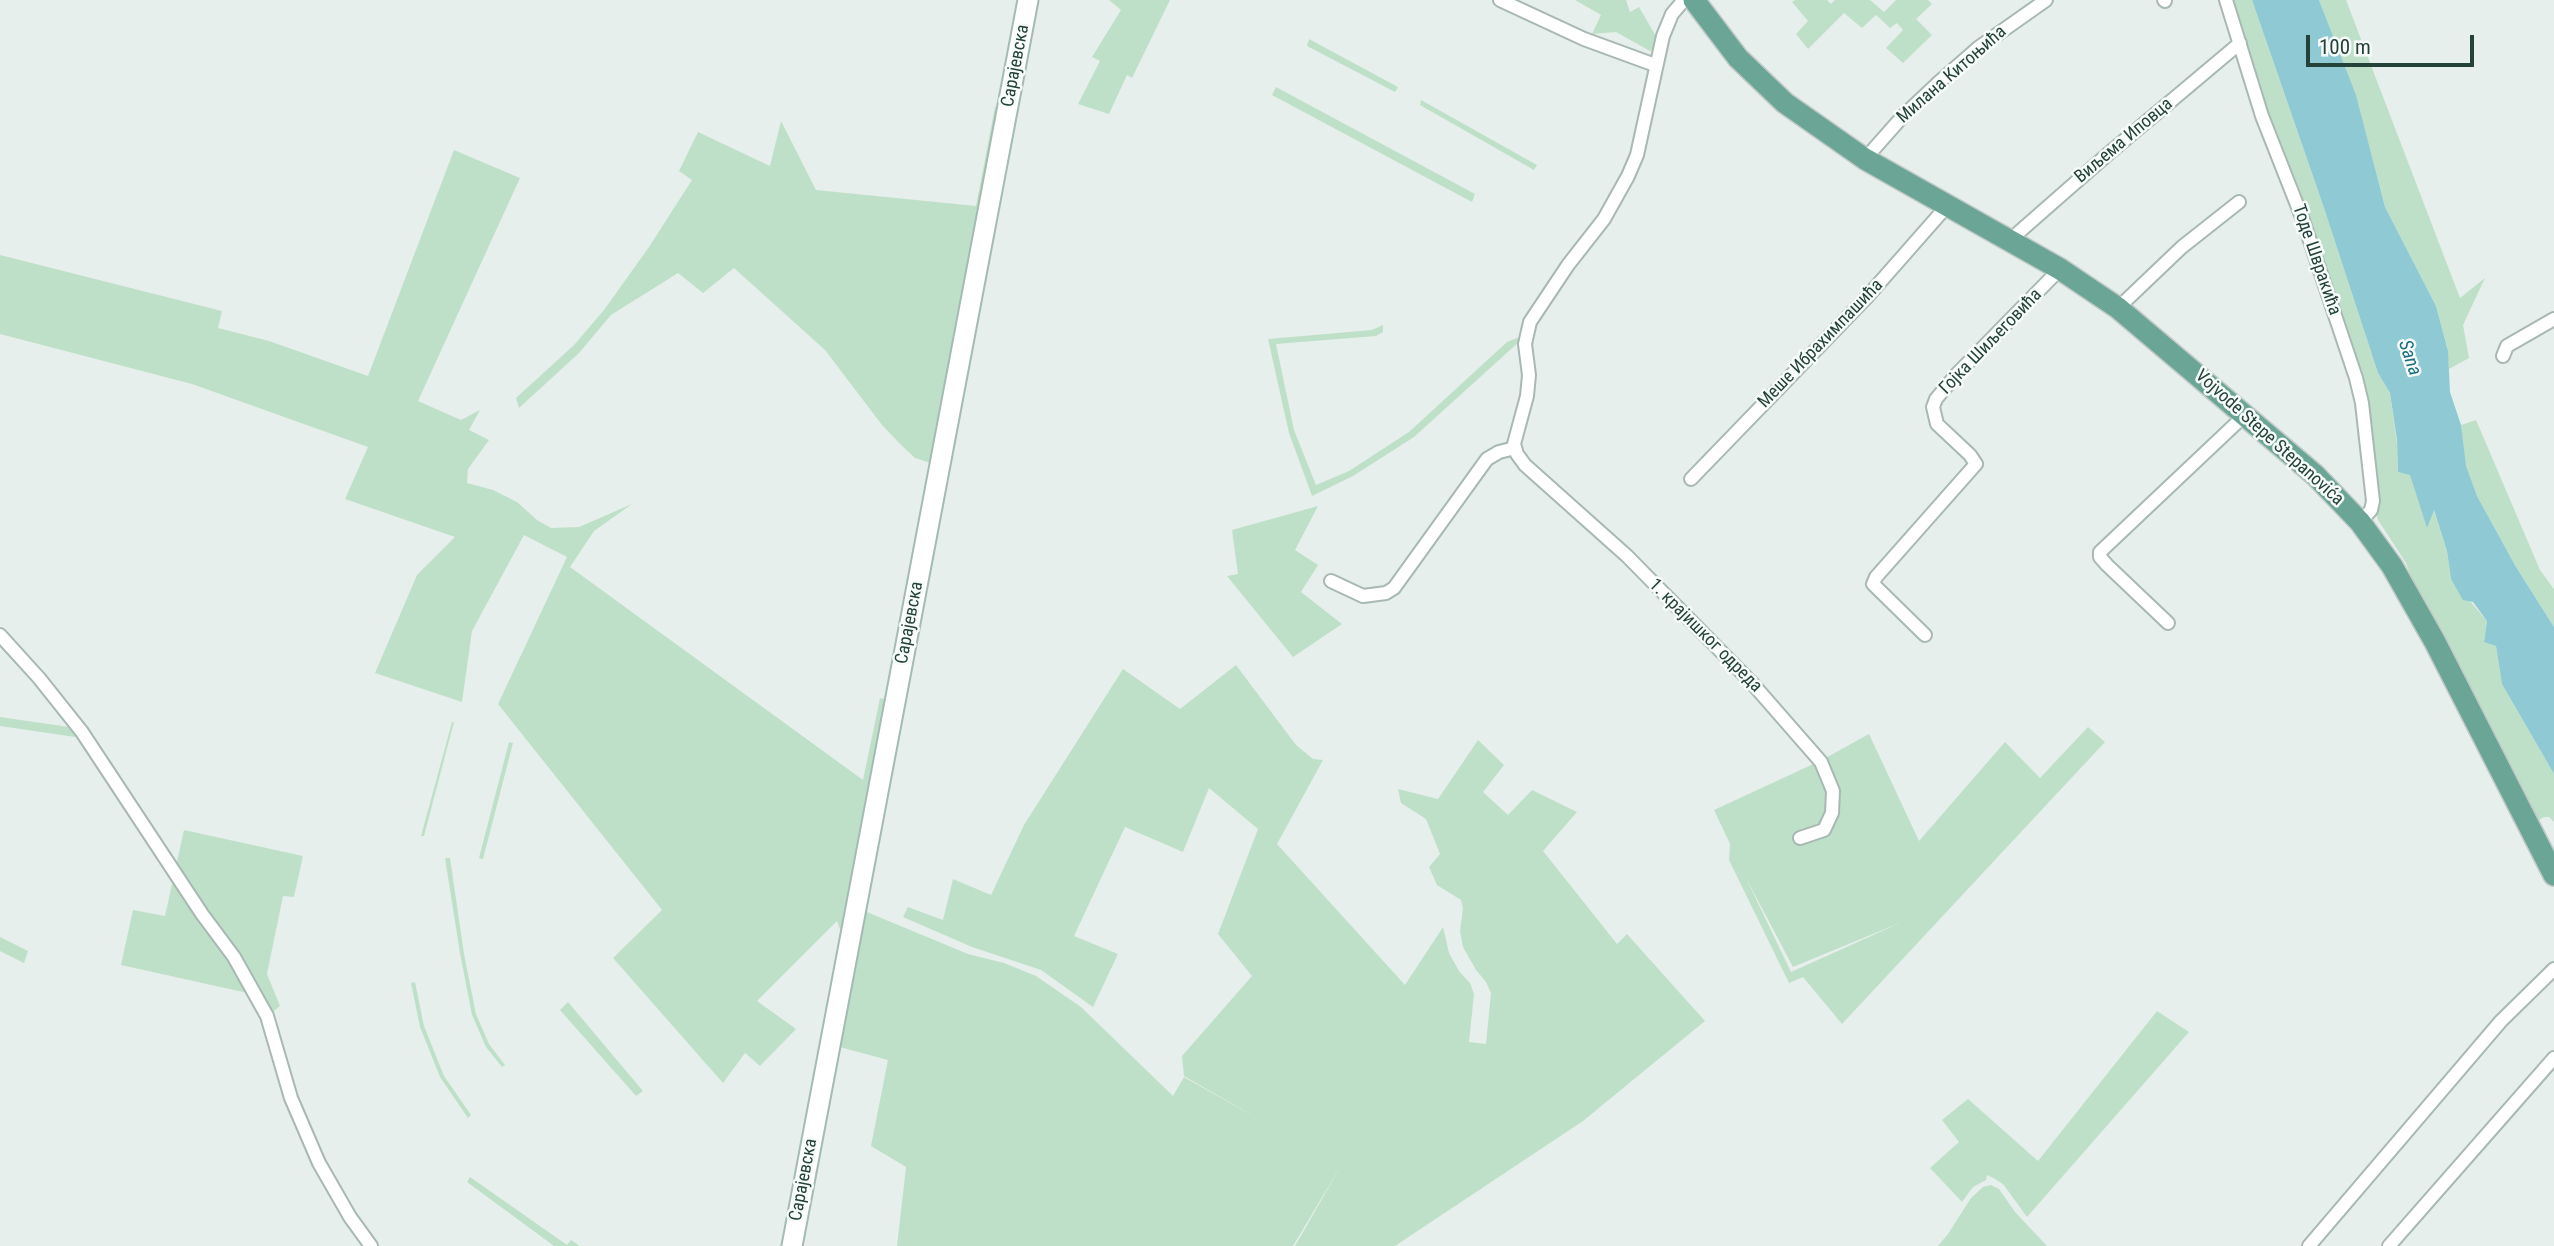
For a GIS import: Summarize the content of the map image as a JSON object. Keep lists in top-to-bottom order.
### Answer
{
  "streets": {
    "main road": ["Сарајевска", "Vojvode Stepe Stepanovića"],
    "street": [
      "Милана Китоњића",
      "Виљема Иповца",
      "Тоде Швракића",
      "Гојка Шиљеговића",
      "Меше Ибрахимпашића",
      "1. крајишког одреда"
    ]
  },
  "crossings": [
    ["Милана Китоњића", "Vojvode Stepe Stepanovića"],
    ["Виљема Иповца", "Тоде Швракића"],
    ["Виљема Иповца", "Vojvode Stepe Stepanovića"],
    ["Тоде Швракића", "Vojvode Stepe Stepanovića"],
    ["Гојка Шиљеговића", "Vojvode Stepe Stepanovića"],
    ["Меше Ибрахимпашића", "Vojvode Stepe Stepanovića"]
  ],
  "water": ["Sana"],
  "scale_bar": "100 m"
}
